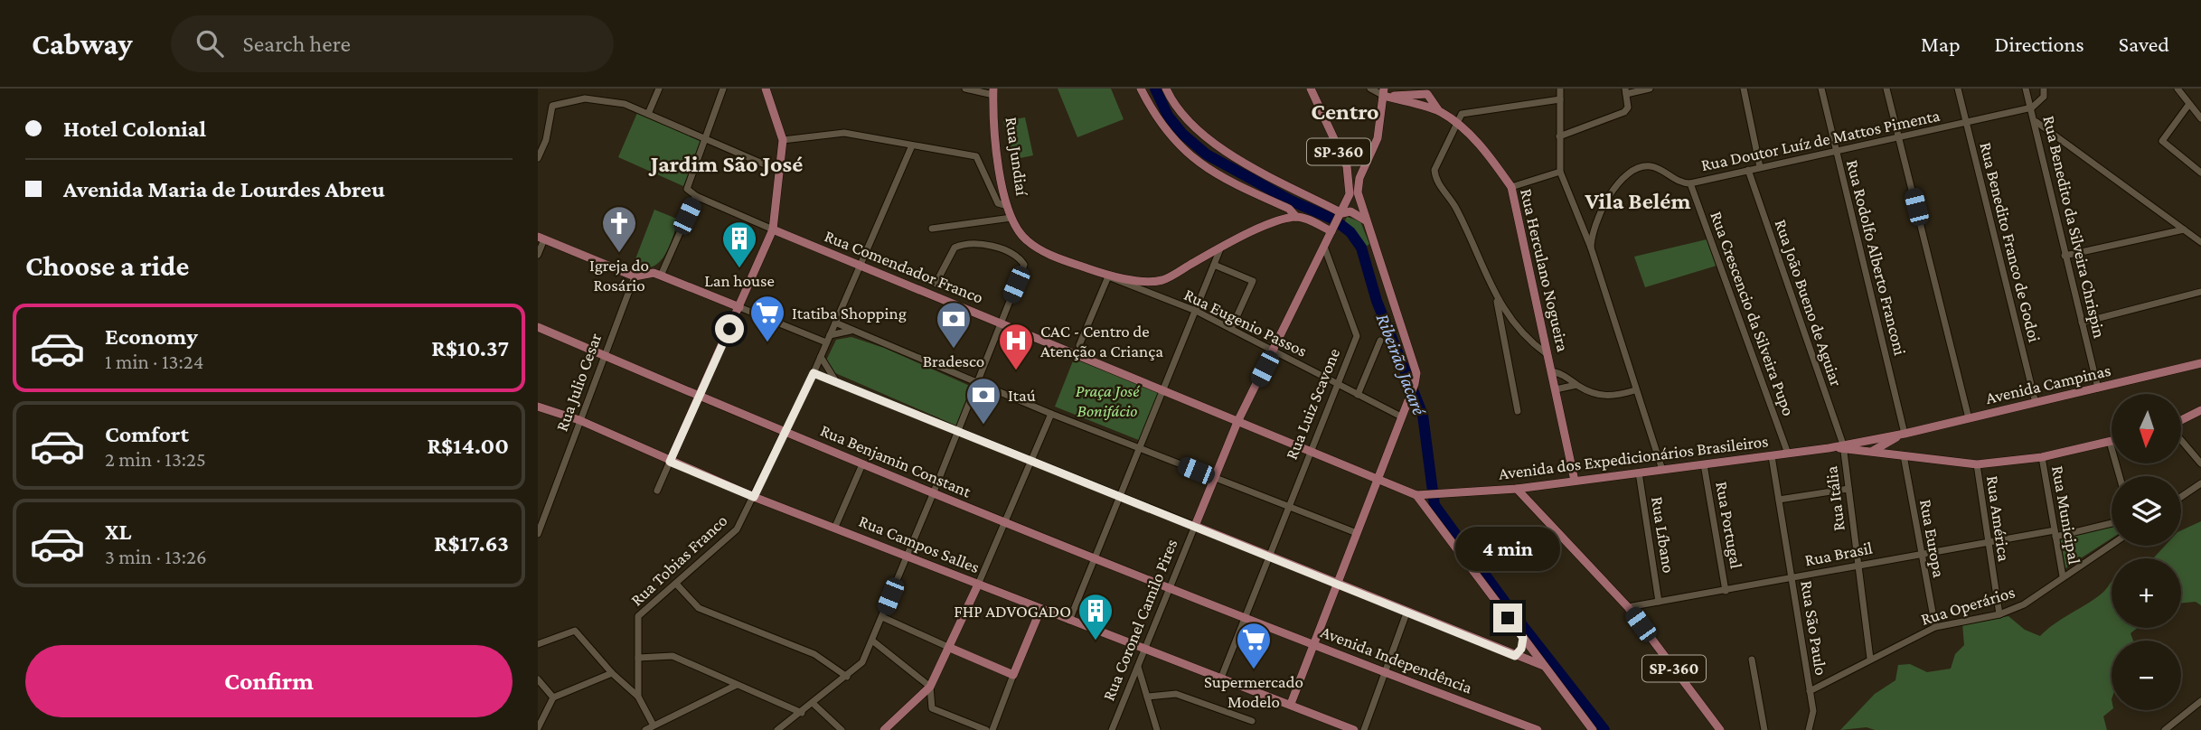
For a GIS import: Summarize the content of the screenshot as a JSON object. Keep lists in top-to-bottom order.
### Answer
{
  "streets": {
    "main road": [
      "SP-360",
      "Rua Jundiaí",
      "Rua Comendador Franco",
      "Rua Herculano Nogueira",
      "Avenida Campinas",
      "Avenida dos Expedicionários Brasileiros",
      "Rua Benjamin Constant",
      "Rua Campos Salles",
      "Rua Coronel Camilo Pires",
      "Avenida Independência"
    ],
    "street": [
      "Rua Doutor Luíz de Mattos Pimenta",
      "Rua Benedito da Silveira Chrispin",
      "Rua Benedito Franco de Godoi",
      "Rua Rodolfo Alberto Franconi",
      "Rua João Bueno de Aguiar",
      "Rua Crescencio da Silveira Pupo",
      "Rua Eugenio Passos",
      "Rua Julio Cesar",
      "Rua Luiz Scavone",
      "Rua Itália",
      "Rua Municipal",
      "Rua América",
      "Rua Portugal",
      "Rua Líbano",
      "Rua Europa",
      "Rua Brasil",
      "Rua Tobias Franco",
      "Rua Operários",
      "Rua São Paulo"
    ]
  },
  "crossings": [
    ["Rua Doutor Luíz de Mattos Pimenta", "Rua Benedito da Silveira Chrispin"],
    ["Rua Doutor Luíz de Mattos Pimenta", "Rua Benedito Franco de Godoi"],
    ["Rua Doutor Luíz de Mattos Pimenta", "Rua Rodolfo Alberto Franconi"],
    ["Rua Doutor Luíz de Mattos Pimenta", "Rua João Bueno de Aguiar"],
    ["Rua Doutor Luíz de Mattos Pimenta", "Rua Crescencio da Silveira Pupo"],
    ["SP-360", "Rua Comendador Franco"],
    ["SP-360", "Rua Herculano Nogueira"],
    ["SP-360", "Rua Eugenio Passos"],
    ["SP-360", "Rua Luiz Scavone"],
    ["SP-360", "Avenida dos Expedicionários Brasileiros"],
    ["SP-360", "Rua Brasil"],
    ["SP-360", "Rua Coronel Camilo Pires"],
    ["Rua Jundiaí", "Rua Eugenio Passos"],
    ["Rua Benedito da Silveira Chrispin", "Avenida Campinas"],
    ["Rua Benedito Franco de Godoi", "Avenida Campinas"],
    ["Rua Rodolfo Alberto Franconi", "Avenida Campinas"],
    ["Rua Comendador Franco", "Rua Luiz Scavone"],
    ["Rua Comendador Franco", "Avenida dos Expedicionários Brasileiros"],
    ["Rua Comendador Franco", "Rua Tobias Franco"],
    ["Rua Comendador Franco", "Rua Coronel Camilo Pires"],
    ["Rua Herculano Nogueira", "Avenida dos Expedicionários Brasileiros"],
    ["Rua João Bueno de Aguiar", "Avenida Campinas"],
    ["Rua João Bueno de Aguiar", "Avenida dos Expedicionários Brasileiros"],
    ["Rua João Bueno de Aguiar", "Rua Itália"],
    ["Rua Crescencio da Silveira Pupo", "Avenida dos Expedicionários Brasileiros"],
    ["Rua Eugenio Passos", "Rua Luiz Scavone"],
    ["Rua Eugenio Passos", "Rua Coronel Camilo Pires"],
    ["Rua Julio Cesar", "Rua Benjamin Constant"],
    ["Rua Julio Cesar", "Rua Campos Salles"],
    ["Avenida Campinas", "Avenida dos Expedicionários Brasileiros"],
    ["Avenida Campinas", "Rua Itália"],
    ["Rua Luiz Scavone", "Rua Benjamin Constant"],
    ["Rua Luiz Scavone", "Rua Campos Salles"],
    ["Rua Luiz Scavone", "Rua Coronel Camilo Pires"],
    ["Rua Luiz Scavone", "Avenida Independência"],
    ["Avenida dos Expedicionários Brasileiros", "Rua Itália"],
    ["Avenida dos Expedicionários Brasileiros", "Rua Portugal"],
    ["Avenida dos Expedicionários Brasileiros", "Rua Líbano"],
    ["Avenida dos Expedicionários Brasileiros", "Rua São Paulo"],
    ["Rua Benjamin Constant", "Rua Tobias Franco"],
    ["Rua Benjamin Constant", "Rua Coronel Camilo Pires"],
    ["Rua Benjamin Constant", "Avenida Independência"],
    ["Rua Itália", "Rua Brasil"],
    ["Rua Itália", "Rua Operários"],
    ["Rua Municipal", "Rua Brasil"],
    ["Rua Municipal", "Rua Operários"],
    ["Rua América", "Rua Brasil"],
    ["Rua América", "Rua Operários"],
    ["Rua Portugal", "Rua Brasil"],
    ["Rua Líbano", "Rua Brasil"],
    ["Rua Europa", "Rua Brasil"],
    ["Rua Europa", "Rua Operários"],
    ["Rua Campos Salles", "Rua Tobias Franco"],
    ["Rua Campos Salles", "Rua Coronel Camilo Pires"],
    ["Rua Brasil", "Rua São Paulo"],
    ["Rua Operários", "Rua São Paulo"]
  ],
  "districts": ["Centro", "Jardim São José", "Vila Belém"],
  "water": ["Ribeirão Jacaré"],
  "parks": ["Praça José Bonifácio"],
  "places": {
    "church": ["Igreja do Rosário"],
    "building": ["Lan house", "FHP ADVOGADO"],
    "supermarket": ["Itatiba Shopping", "Supermercado Modelo"],
    "bank": ["Bradesco", "Itaú"],
    "hospital": ["CAC - Centro de Atenção a Criança"]
  },
  "north": "bottom",
  "page": {
    "header": "Cabway",
    "search": "Search here",
    "nav": ["Map", "Directions", "Saved"],
    "banner": ["Hotel Colonial", "Avenida Maria de Lourdes Abreu"],
    "heading": "Choose a ride",
    "list": [
      {
        "name": "Economy",
        "note": "1 min · 13:24",
        "value": "R$10.37"
      },
      {
        "name": "Comfort",
        "note": "2 min · 13:25",
        "value": "R$14.00"
      },
      {
        "name": "XL",
        "note": "3 min · 13:26",
        "value": "R$17.63"
      }
    ],
    "map_buttons": ["+", "−"],
    "bubble": "4 min",
    "buttons": "Confirm"
  }
}
